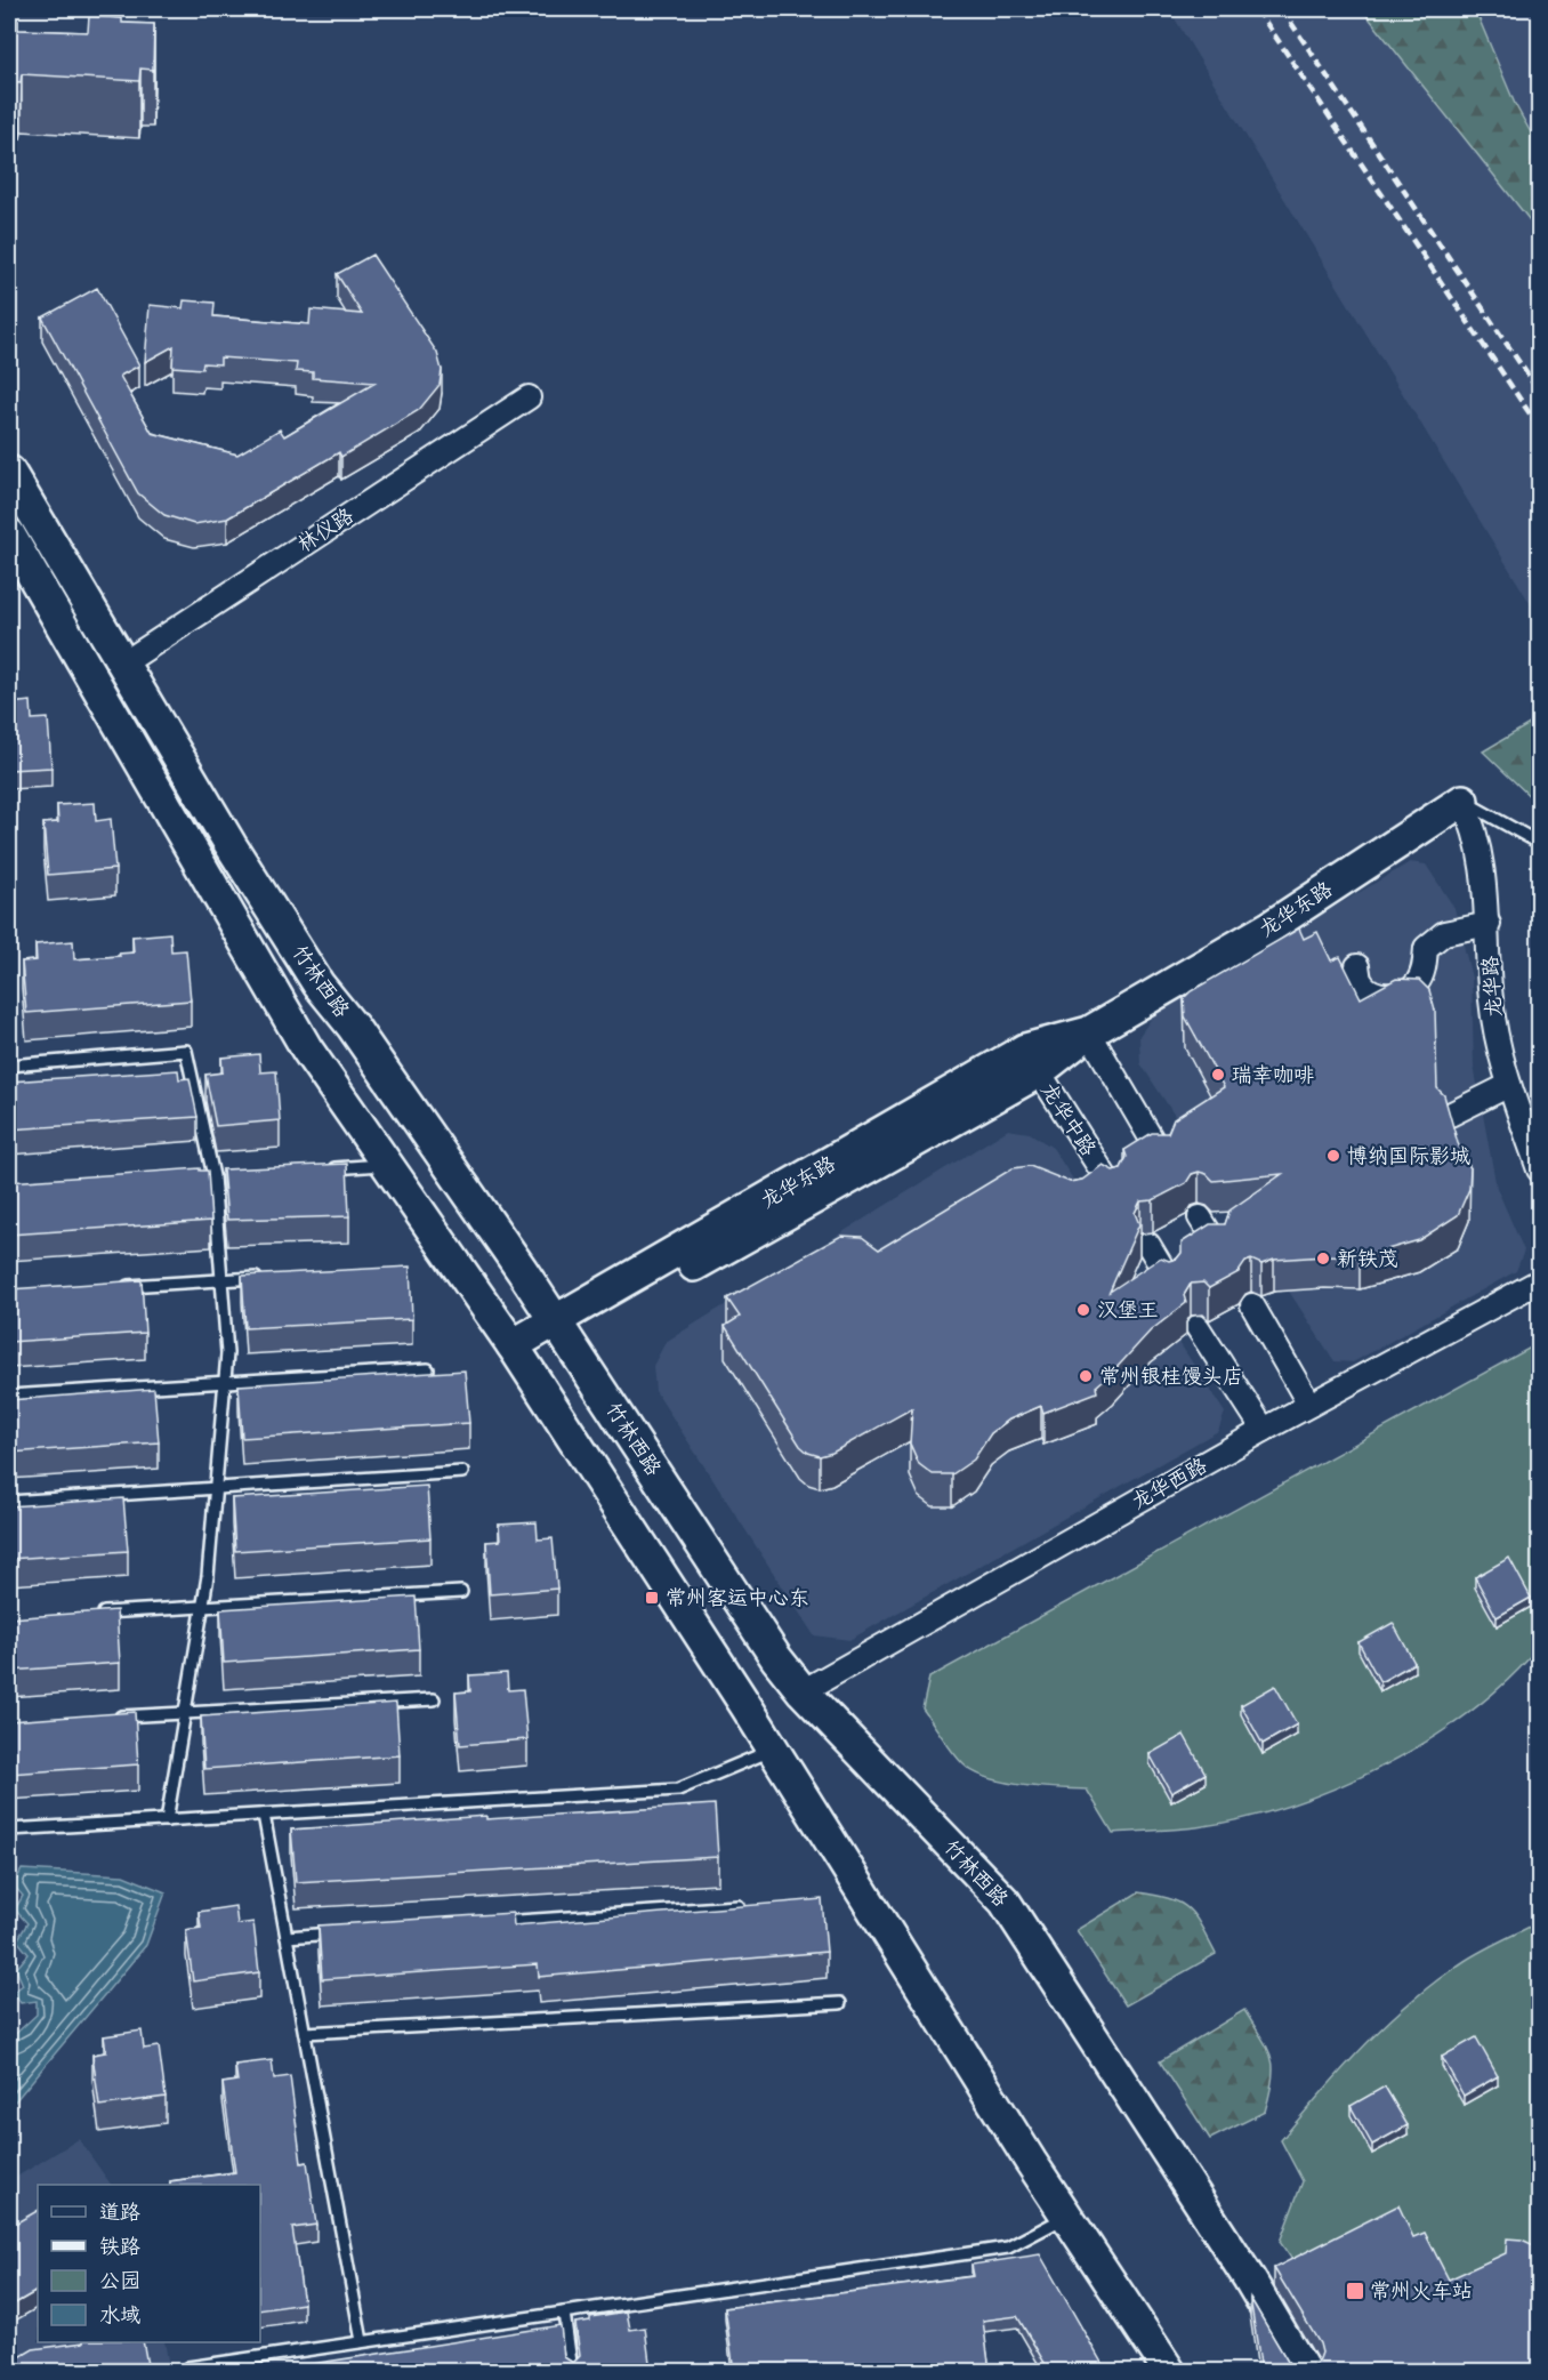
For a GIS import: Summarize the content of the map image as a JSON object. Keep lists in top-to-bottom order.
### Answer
{
  "streets": {
    "main road": ["龙华东路", "竹林西路"],
    "street": [
      "林仪路",
      "龙华路",
      "龙华中路",
      "龙华西路"
    ]
  },
  "crossings": [
    ["林仪路", "竹林西路"],
    ["龙华东路", "竹林西路"],
    ["龙华东路", "龙华路"],
    ["龙华东路", "龙华中路"],
    ["竹林西路", "龙华西路"]
  ],
  "places": {
    "other": [
      "瑞幸咖啡",
      "博纳国际影城",
      "新铁茂",
      "汉堡王",
      "常州银桂馒头店"
    ],
    "transit": ["常州客运中心东", "常州火车站"]
  },
  "legend": [
    "道路",
    "铁路",
    "公园",
    "水域"
  ]
}
